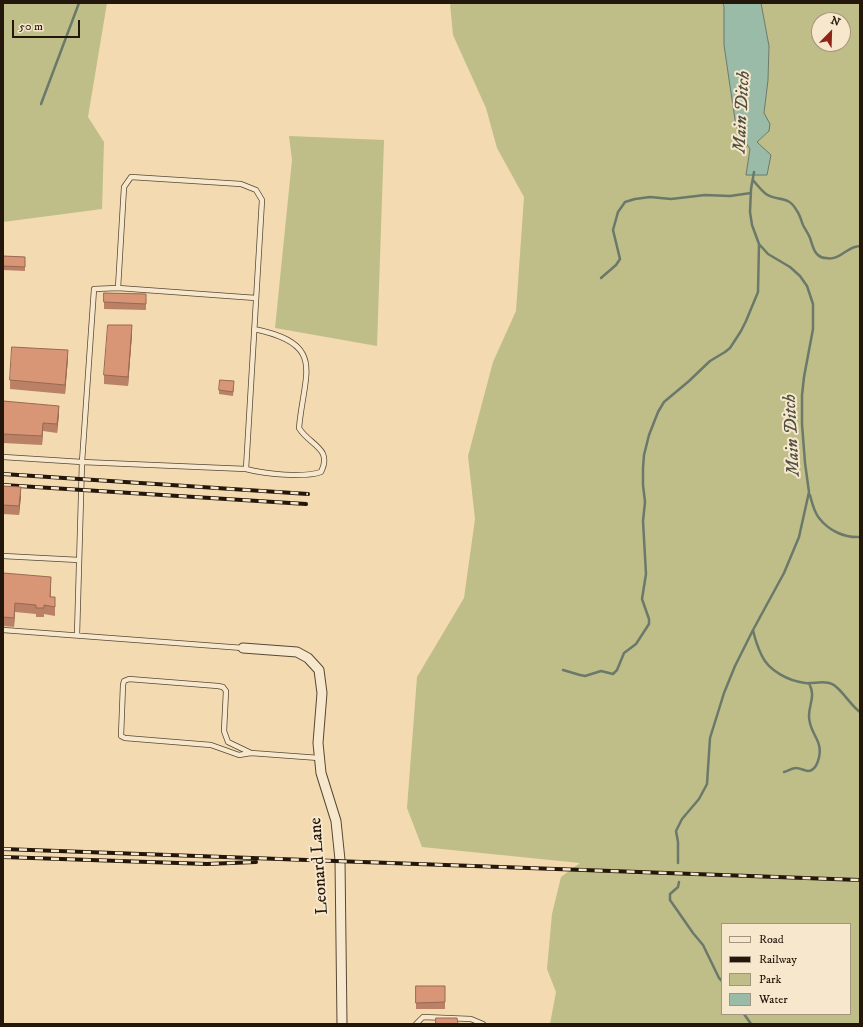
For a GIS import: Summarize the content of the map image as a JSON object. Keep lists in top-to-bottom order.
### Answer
{
  "streets": {
    "street": ["Leonard Lane"]
  },
  "water": ["Main Ditch"],
  "legend": [
    "Road",
    "Railway",
    "Park",
    "Water"
  ],
  "scale_bar": "50 m",
  "north": "top right"
}
